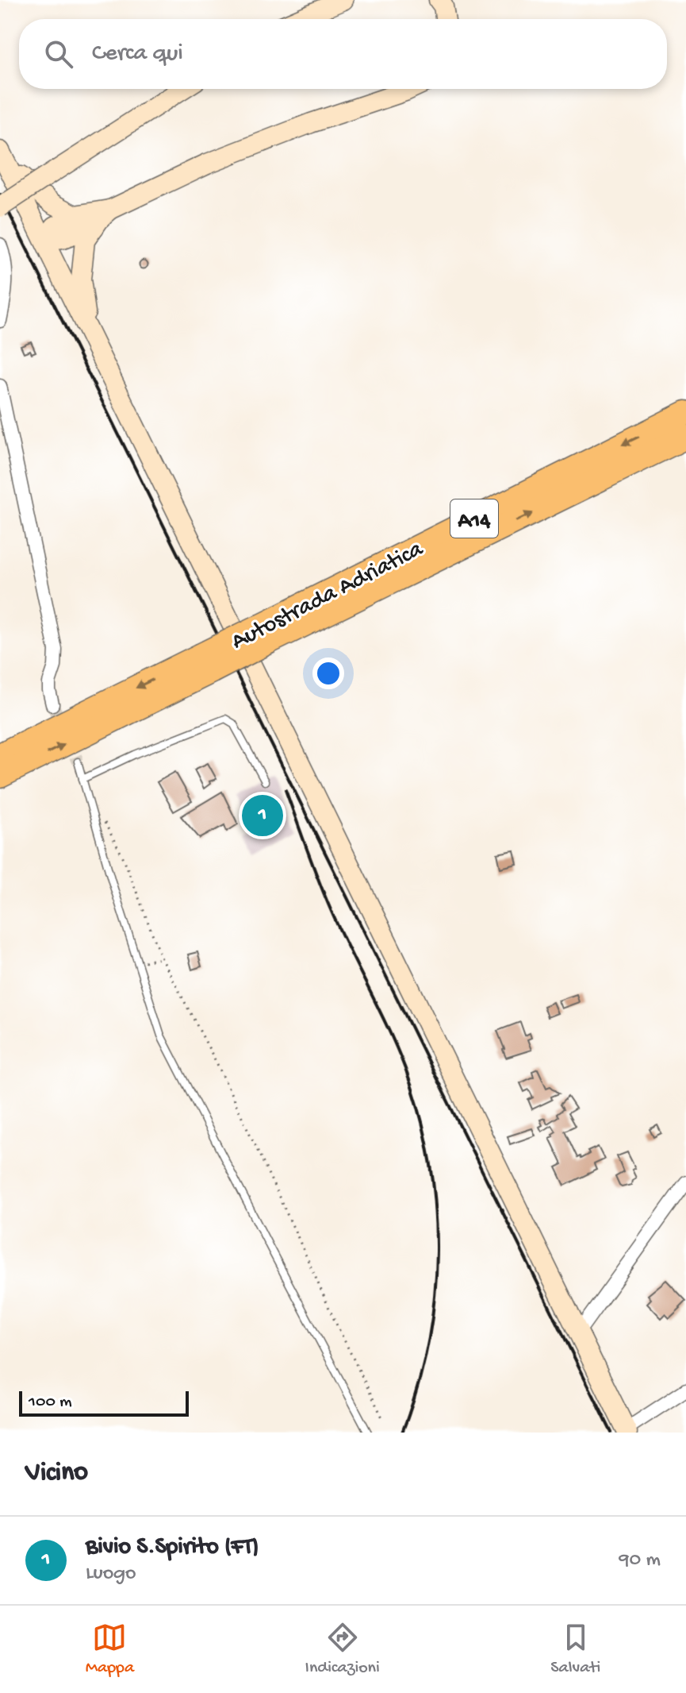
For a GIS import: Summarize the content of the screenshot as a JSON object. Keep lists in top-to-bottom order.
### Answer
{
  "streets": {
    "highway": ["A14", "Autostrada Adriatica"]
  },
  "scale_bar": "100 m",
  "page": {
    "search": "Cerca qui",
    "pins": "1",
    "scale": "100 m",
    "heading": "Vicino",
    "list": [
      {
        "mark": "1",
        "name": "Bivio S.Spirito (FT)",
        "note": "Luogo",
        "value": "90 m"
      }
    ],
    "nav": ["Mappa", "Indicazioni", "Salvati"]
  }
}
